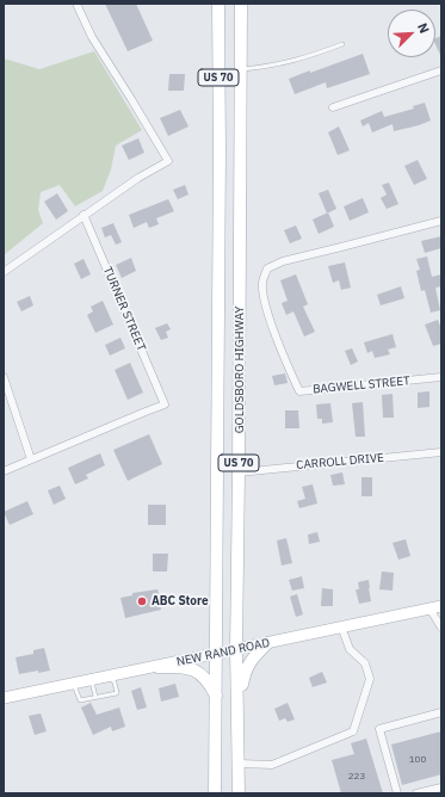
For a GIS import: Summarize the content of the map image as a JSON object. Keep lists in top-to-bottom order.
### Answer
{
  "streets": {
    "main road": ["US 70", "GOLDSBORO HIGHWAY"],
    "street": [
      "TURNER STREET",
      "BAGWELL STREET",
      "CARROLL DRIVE",
      "NEW RAND ROAD"
    ]
  },
  "crossings": [
    ["GOLDSBORO HIGHWAY", "CARROLL DRIVE"],
    ["GOLDSBORO HIGHWAY", "NEW RAND ROAD"]
  ],
  "places": ["ABC Store"],
  "house_numbers": ["100", "223"],
  "north": "top right"
}
